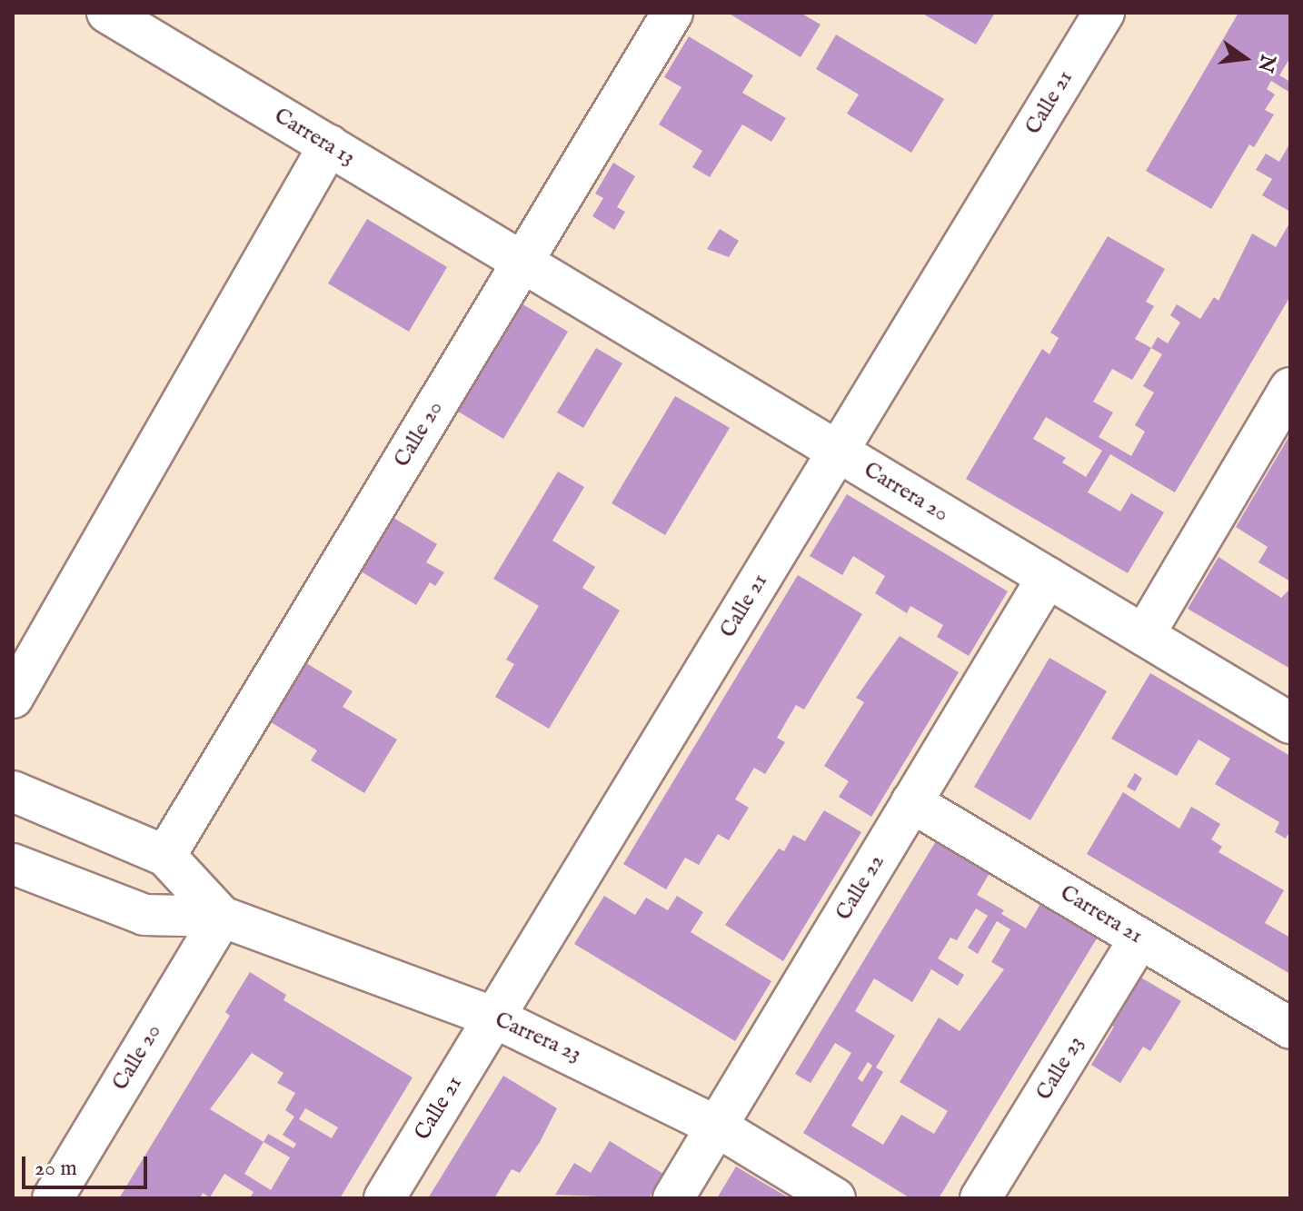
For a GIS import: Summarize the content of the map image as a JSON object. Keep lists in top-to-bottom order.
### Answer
{
  "streets": {
    "street": [
      "Calle 21",
      "Carrera 13",
      "Calle 20",
      "Carrera 20",
      "Calle 22",
      "Carrera 21",
      "Carrera 23",
      "Calle 23"
    ]
  },
  "crossings": [
    ["Calle 21", "Carrera 20"],
    ["Calle 21", "Carrera 23"],
    ["Carrera 13", "Calle 20"],
    ["Carrera 13", "Carrera 20"],
    ["Calle 20", "Carrera 20"],
    ["Calle 20", "Carrera 23"],
    ["Carrera 20", "Calle 22"],
    ["Calle 22", "Carrera 21"],
    ["Calle 22", "Carrera 23"],
    ["Carrera 21", "Calle 23"]
  ],
  "scale_bar": "20 m",
  "north": "right"
}
